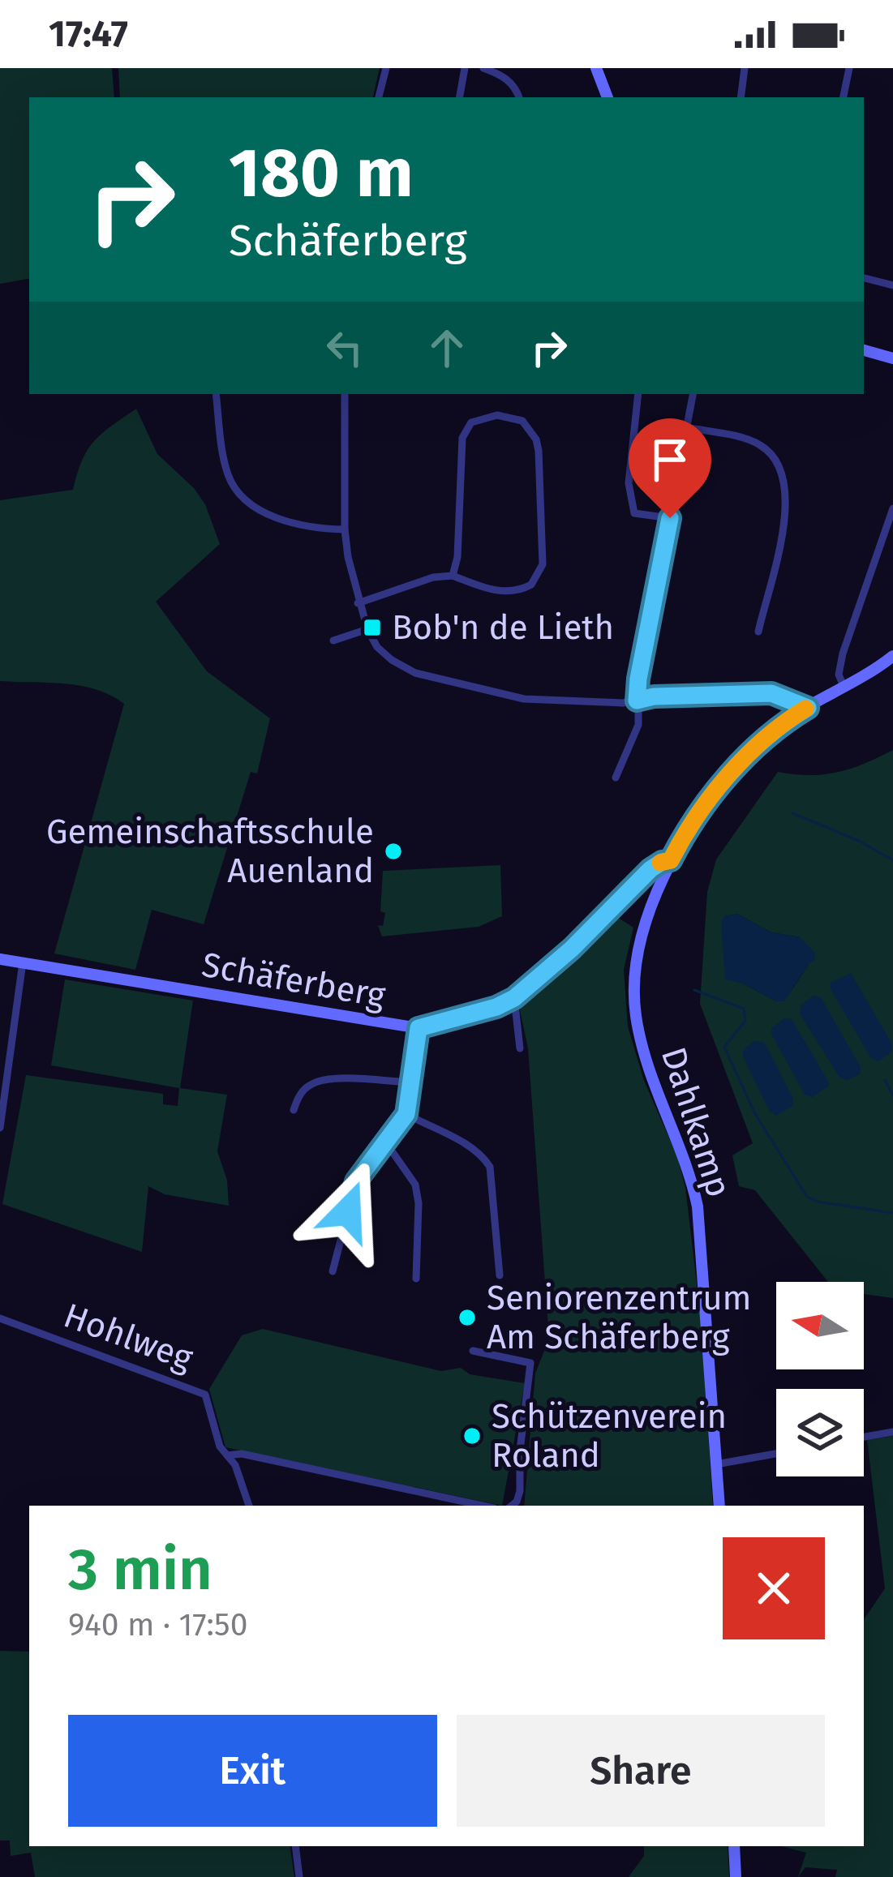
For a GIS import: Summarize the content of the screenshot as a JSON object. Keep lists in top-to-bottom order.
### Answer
{
  "streets": {
    "street": ["Schäferberg", "Dahlkamp", "Hohlweg"]
  },
  "crossings": [
    ["Schäferberg", "Dahlkamp"]
  ],
  "places": {
    "transit": ["Bob'n de Lieth"],
    "other": ["Gemeinschaftsschule Auenland", "Seniorenzentrum Am Schäferberg", "Schützenverein Roland"]
  },
  "north": "left",
  "page": {
    "status": "17:47",
    "turn": ["180 m", "Schäferberg"],
    "heading": ["3 min", "940 m · 17:50"],
    "buttons": ["Exit", "Share"]
  }
}
